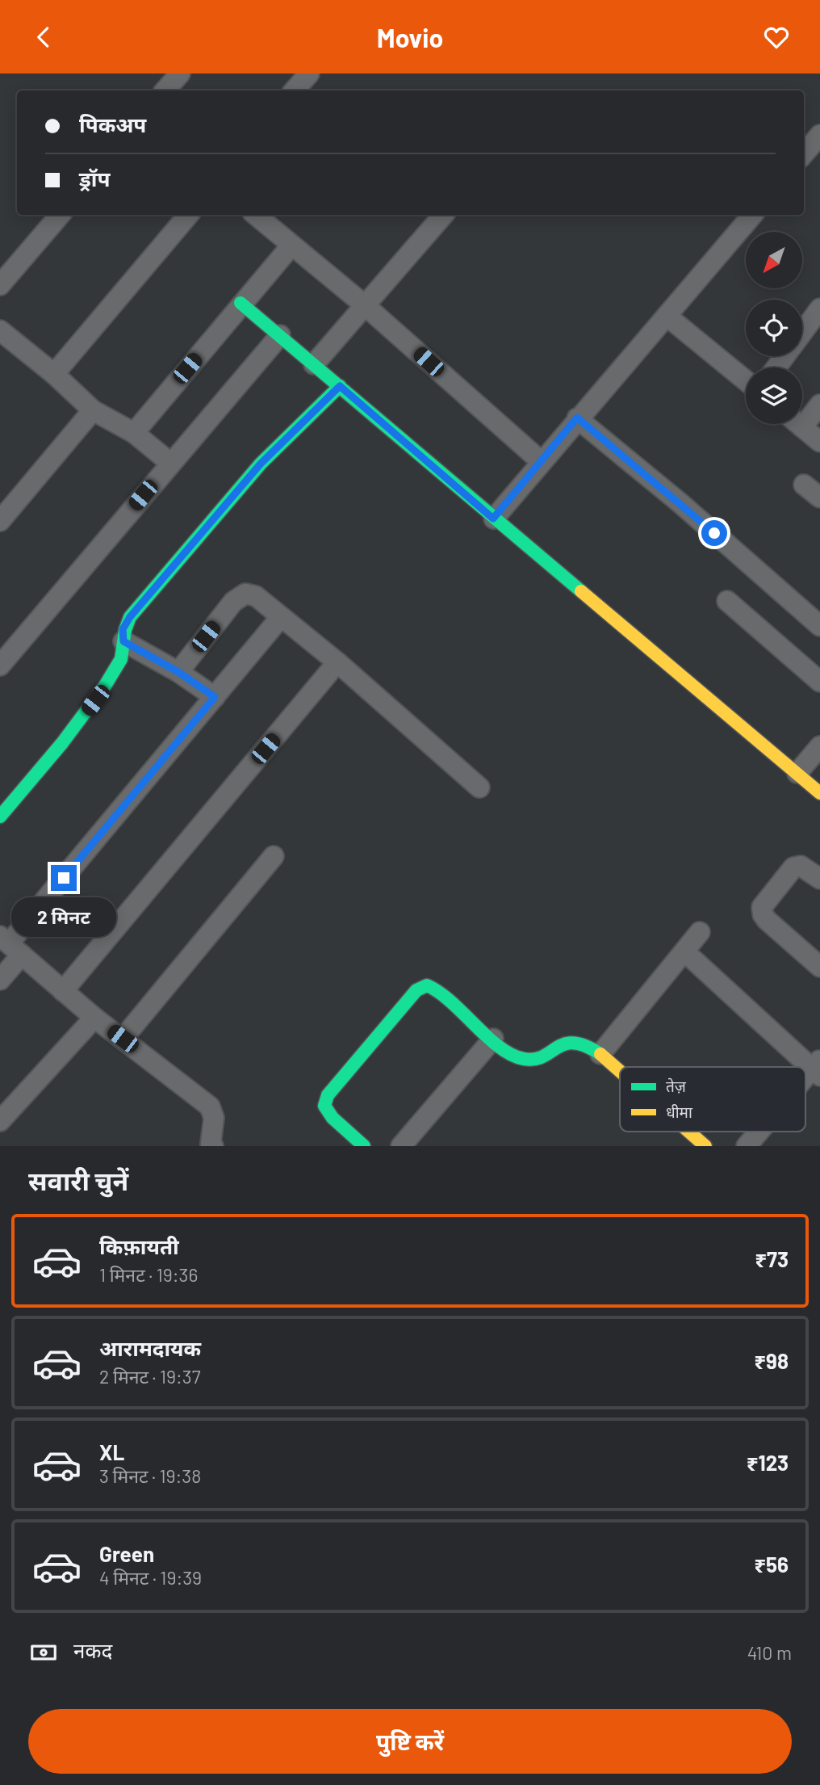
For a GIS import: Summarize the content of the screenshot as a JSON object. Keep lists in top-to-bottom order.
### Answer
{
  "legend": ["तेज़", "धीमा"],
  "north": "bottom left",
  "page": {
    "header": "Movio",
    "banner": ["पिकअप", "ड्रॉप"],
    "bubble": "2 मिनट",
    "heading": "सवारी चुनें",
    "list": [
      {
        "name": "किफ़ायती",
        "note": "1 मिनट · 19:36",
        "value": "₹73"
      },
      {
        "name": "आरामदायक",
        "note": "2 मिनट · 19:37",
        "value": "₹98"
      },
      {
        "name": "XL",
        "note": "3 मिनट · 19:38",
        "value": "₹123"
      },
      {
        "name": "Green",
        "note": "4 मिनट · 19:39",
        "value": "₹56"
      }
    ],
    "pay": ["नकद", "410 m"],
    "buttons": "पुष्टि करें"
  }
}
